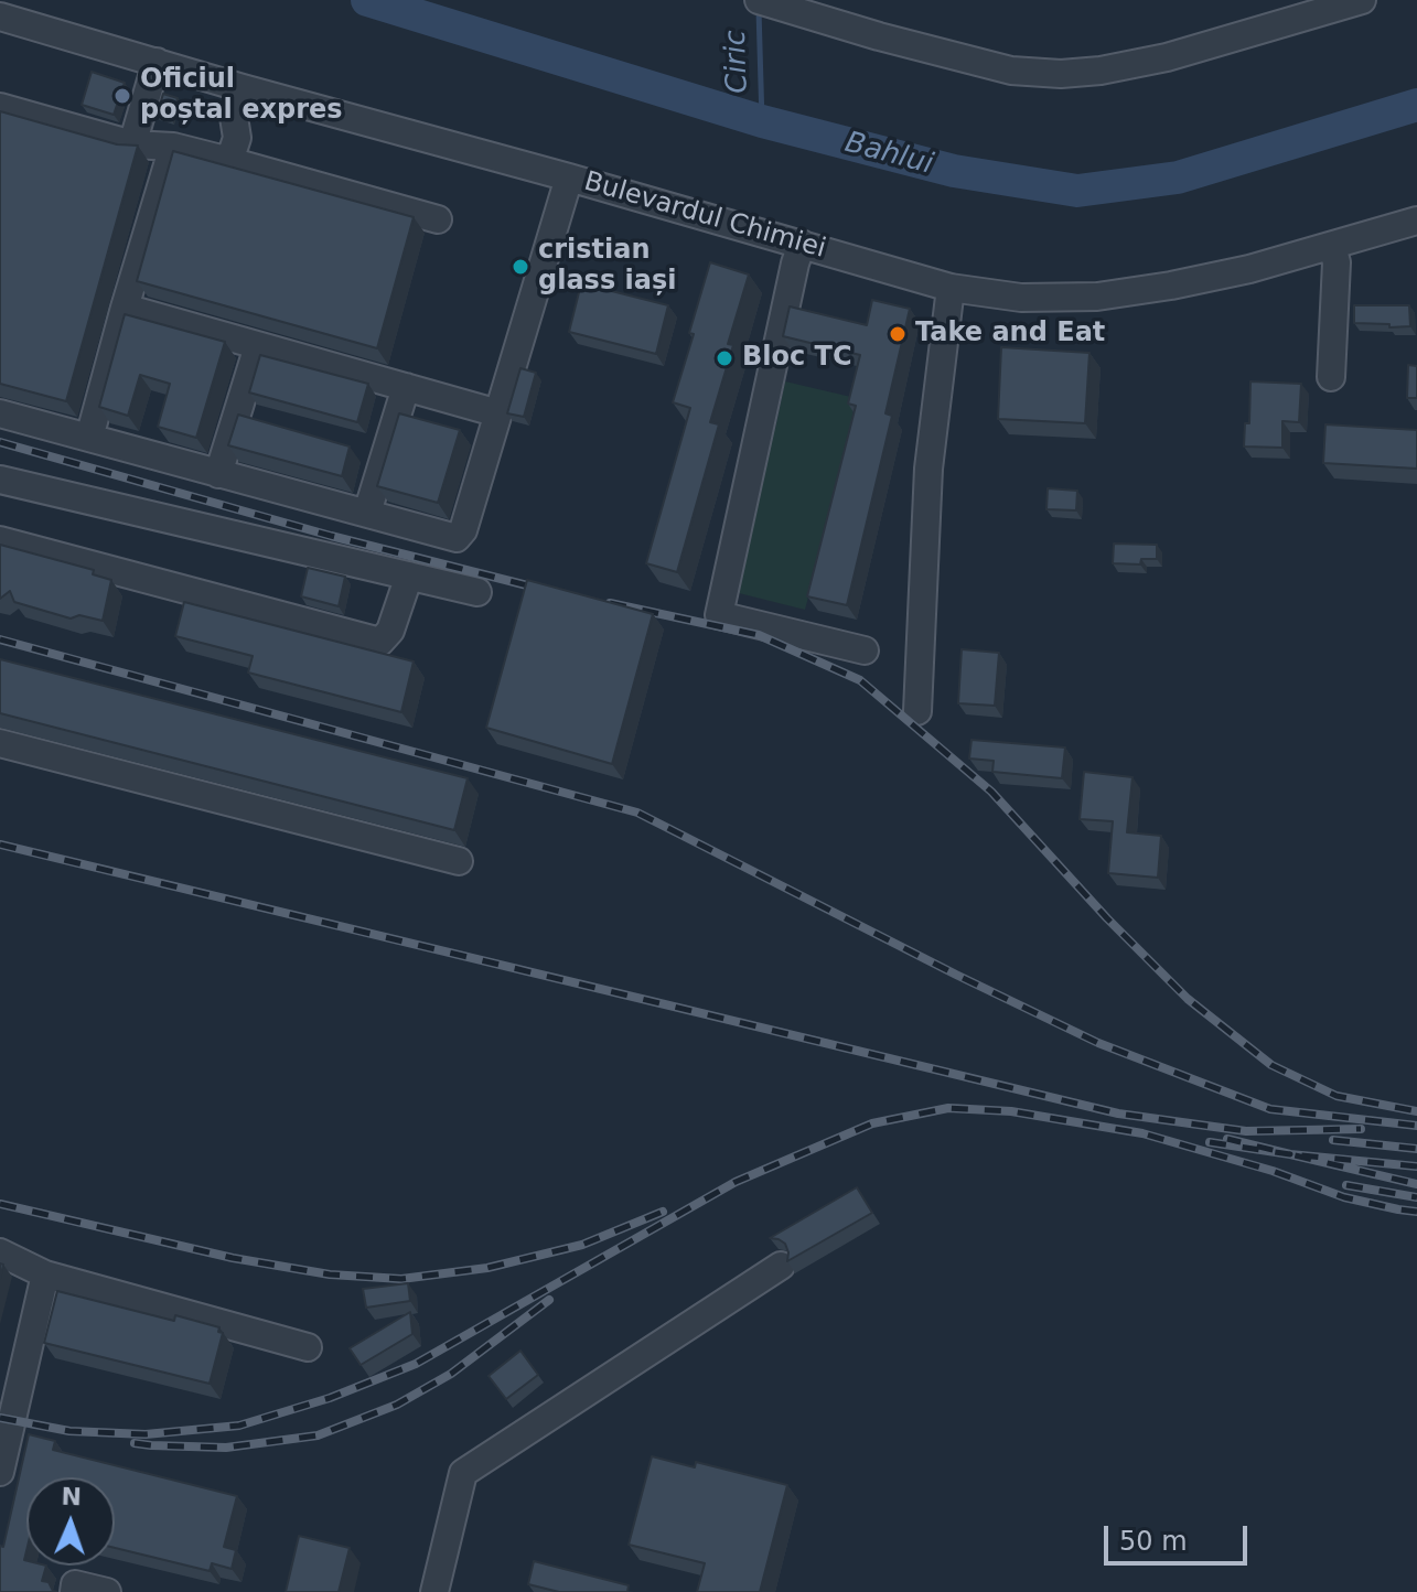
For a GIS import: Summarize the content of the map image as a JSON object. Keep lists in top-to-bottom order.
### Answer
{
  "streets": {
    "street": ["Bulevardul Chimiei"]
  },
  "water": ["Ciric", "Bahlui"],
  "places": [
    "Oficiul poștal expres",
    "cristian glass iași",
    "Take and Eat",
    "Bloc TC"
  ],
  "scale_bar": "50 m",
  "north": "top"
}
